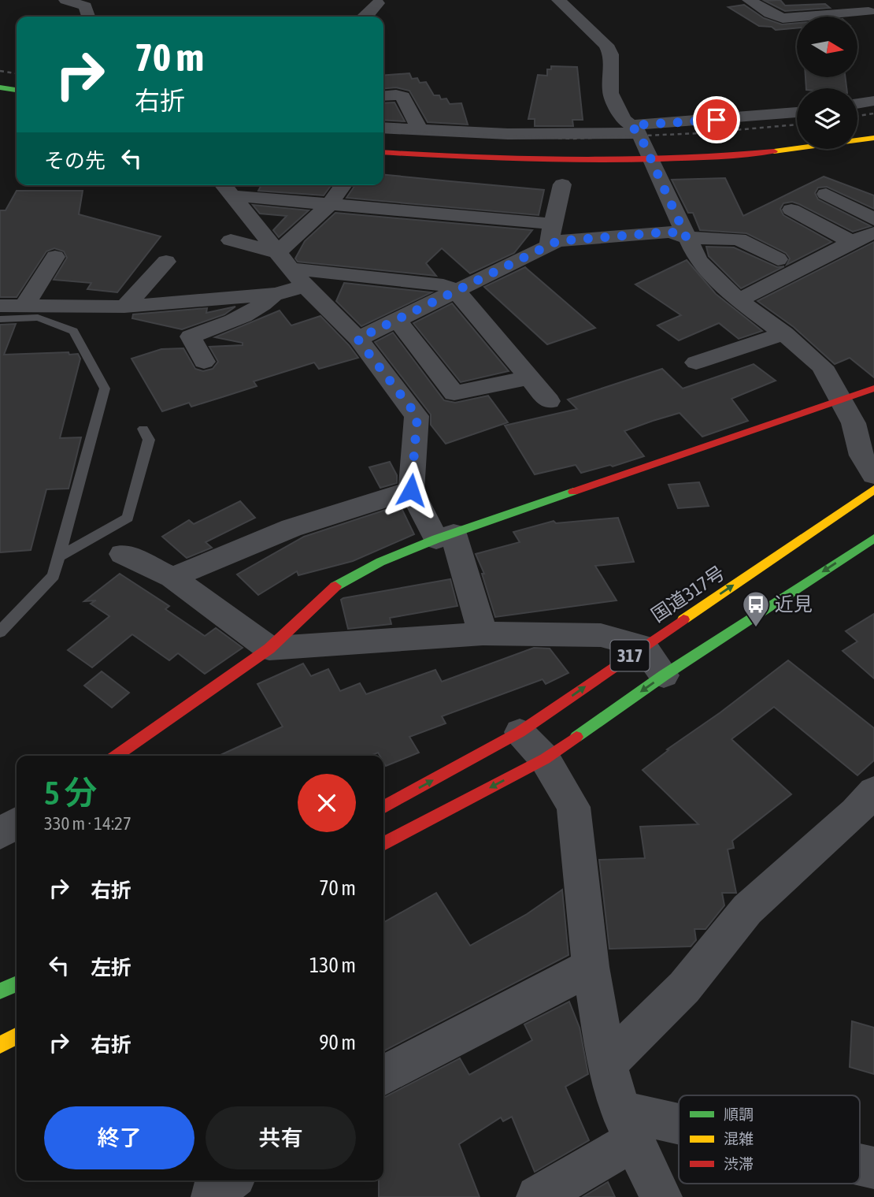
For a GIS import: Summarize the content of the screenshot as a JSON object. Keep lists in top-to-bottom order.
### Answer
{
  "streets": {
    "main road": ["国道317号", "317"]
  },
  "places": {
    "bus stop": ["近見"]
  },
  "legend": ["順調", "混雑", "渋滞"],
  "north": "right",
  "page": {
    "turn": ["70 m", "右折"],
    "then": "その先",
    "heading": ["5 分", "330 m · 14:27"],
    "list": [
      {
        "name": "右折",
        "value": "70 m"
      },
      {
        "name": "左折",
        "value": "130 m"
      },
      {
        "name": "右折",
        "value": "90 m"
      }
    ],
    "buttons": ["終了", "共有"]
  }
}
